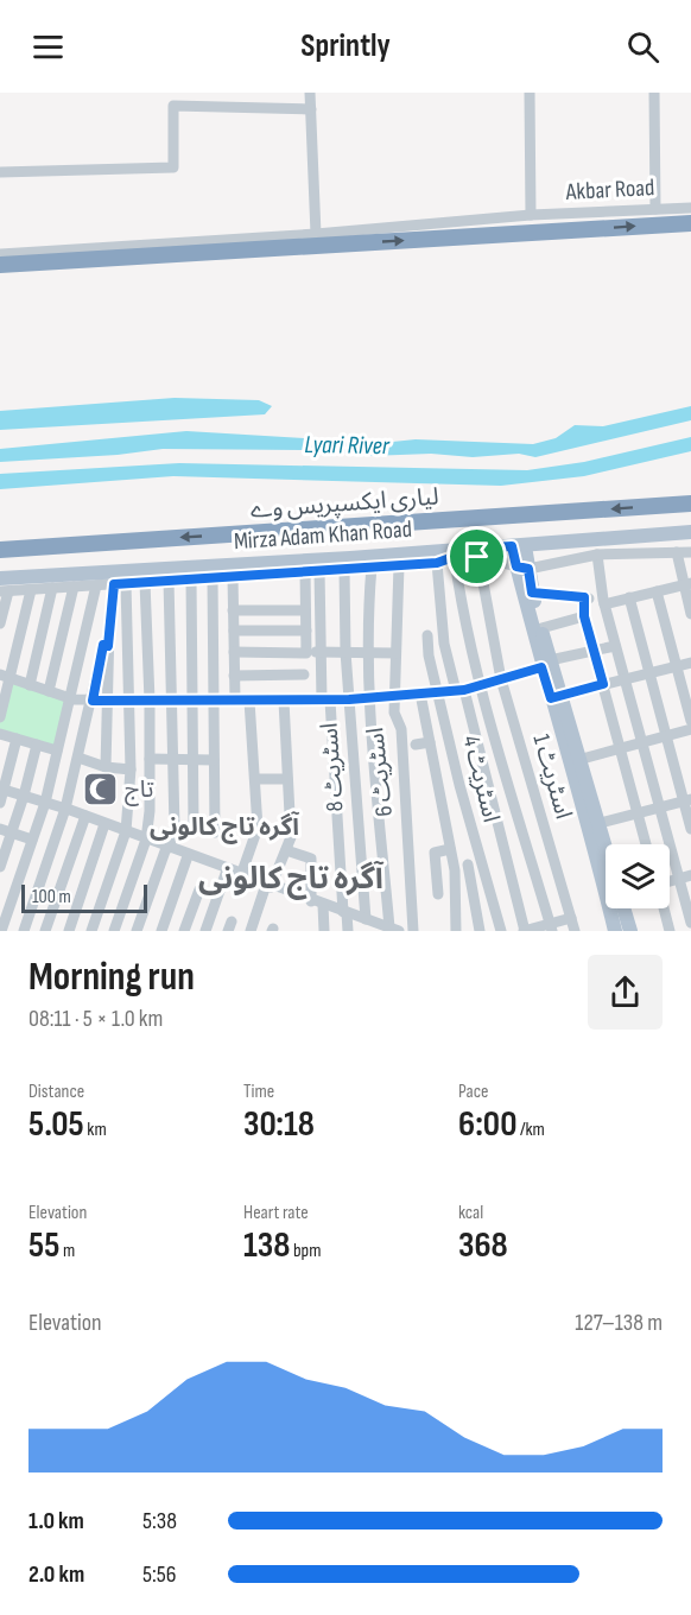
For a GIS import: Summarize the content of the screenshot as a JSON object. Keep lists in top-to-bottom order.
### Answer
{
  "streets": {
    "highway": ["لیاری ایکسپریس وے"],
    "main road": ["Mirza Adam Khan Road"],
    "street": [
      "Akbar Road",
      "اسٹریٹ 8",
      "اسٹریٹ 6",
      "اسٹریٹ 1",
      "اسٹریٹ 4"
    ]
  },
  "crossings": [
    ["Mirza Adam Khan Road", "اسٹریٹ 1"]
  ],
  "one_way": ["لیاری ایکسپریس وے"],
  "districts": ["آگرہ تاج کالونی", "آگرہ تاج کالونی"],
  "water": ["Lyari River"],
  "places": {
    "mosque": ["تاج"]
  },
  "scale_bar": "100 m",
  "page": {
    "header": "Sprintly",
    "scale": "100 m",
    "heading": ["Morning run", "08:11 · 5 × 1.0 km"],
    "stats": [
      ["Distance", "5.05 km"],
      ["Time", "30:18"],
      ["Pace", "6:00 /km"],
      ["Elevation", "55 m"],
      ["Heart rate", "138 bpm"],
      ["kcal", "368"]
    ],
    "chart": ["Elevation", "127–138 m"],
    "list": [
      {
        "name": "1.0 km",
        "note": "5:38"
      },
      {
        "name": "2.0 km",
        "note": "5:56"
      }
    ]
  }
}
